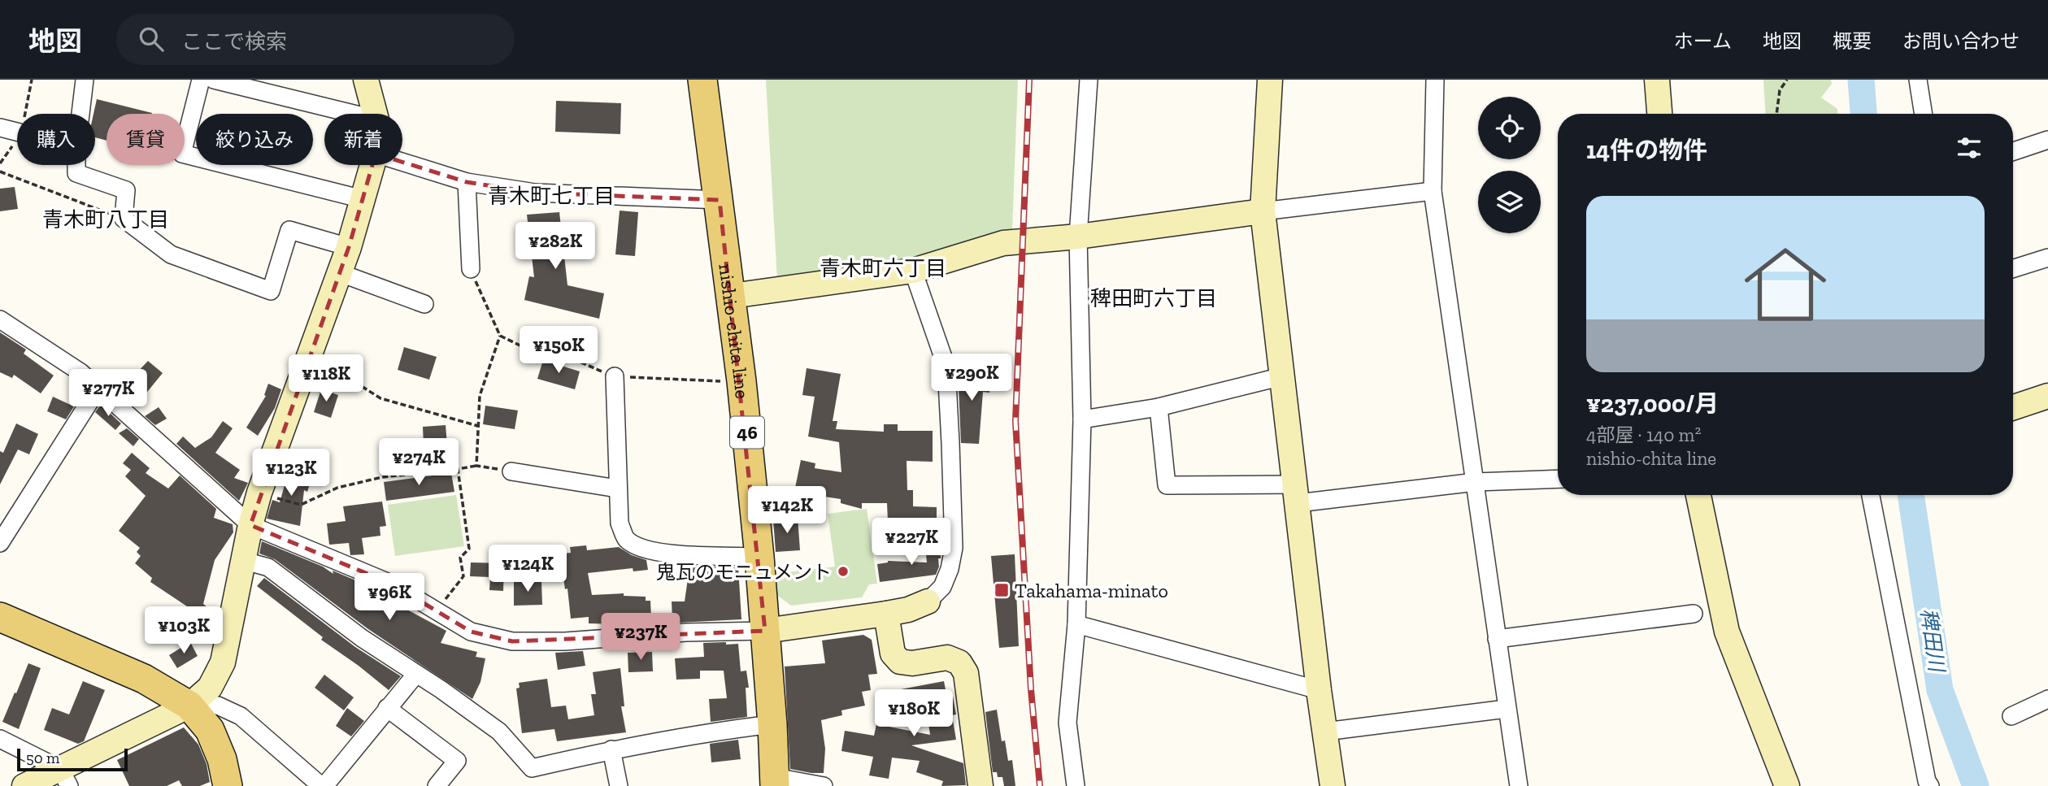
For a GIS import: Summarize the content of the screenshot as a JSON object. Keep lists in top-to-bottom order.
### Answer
{
  "streets": {
    "main road": ["nishio-chita line", "46"]
  },
  "districts": [
    "青木町七丁目",
    "青木町八丁目",
    "青木町六丁目",
    "稗田町六丁目"
  ],
  "water": ["稗田川"],
  "places": {
    "other": ["鬼瓦のモニュメント"],
    "transit": ["Takahama-minato"]
  },
  "scale_bar": "50 m",
  "page": {
    "header": "地図",
    "search": "ここで検索",
    "nav": [
      "ホーム",
      "地図",
      "概要",
      "お問い合わせ"
    ],
    "chip": [
      "購入",
      "賃貸",
      "絞り込み",
      "新着"
    ],
    "heading": "14件の物件",
    "list": [
      {
        "name": "¥237,000/月",
        "note": "4部屋 · 140 m² · nishio-chita line"
      }
    ],
    "price": [
      "¥282K",
      "¥150K",
      "¥290K",
      "¥118K",
      "¥277K",
      "¥274K",
      "¥123K",
      "¥142K",
      "¥227K",
      "¥124K",
      "¥96K",
      "¥103K",
      "¥237K",
      "¥180K"
    ],
    "scale": "50 m"
  }
}
